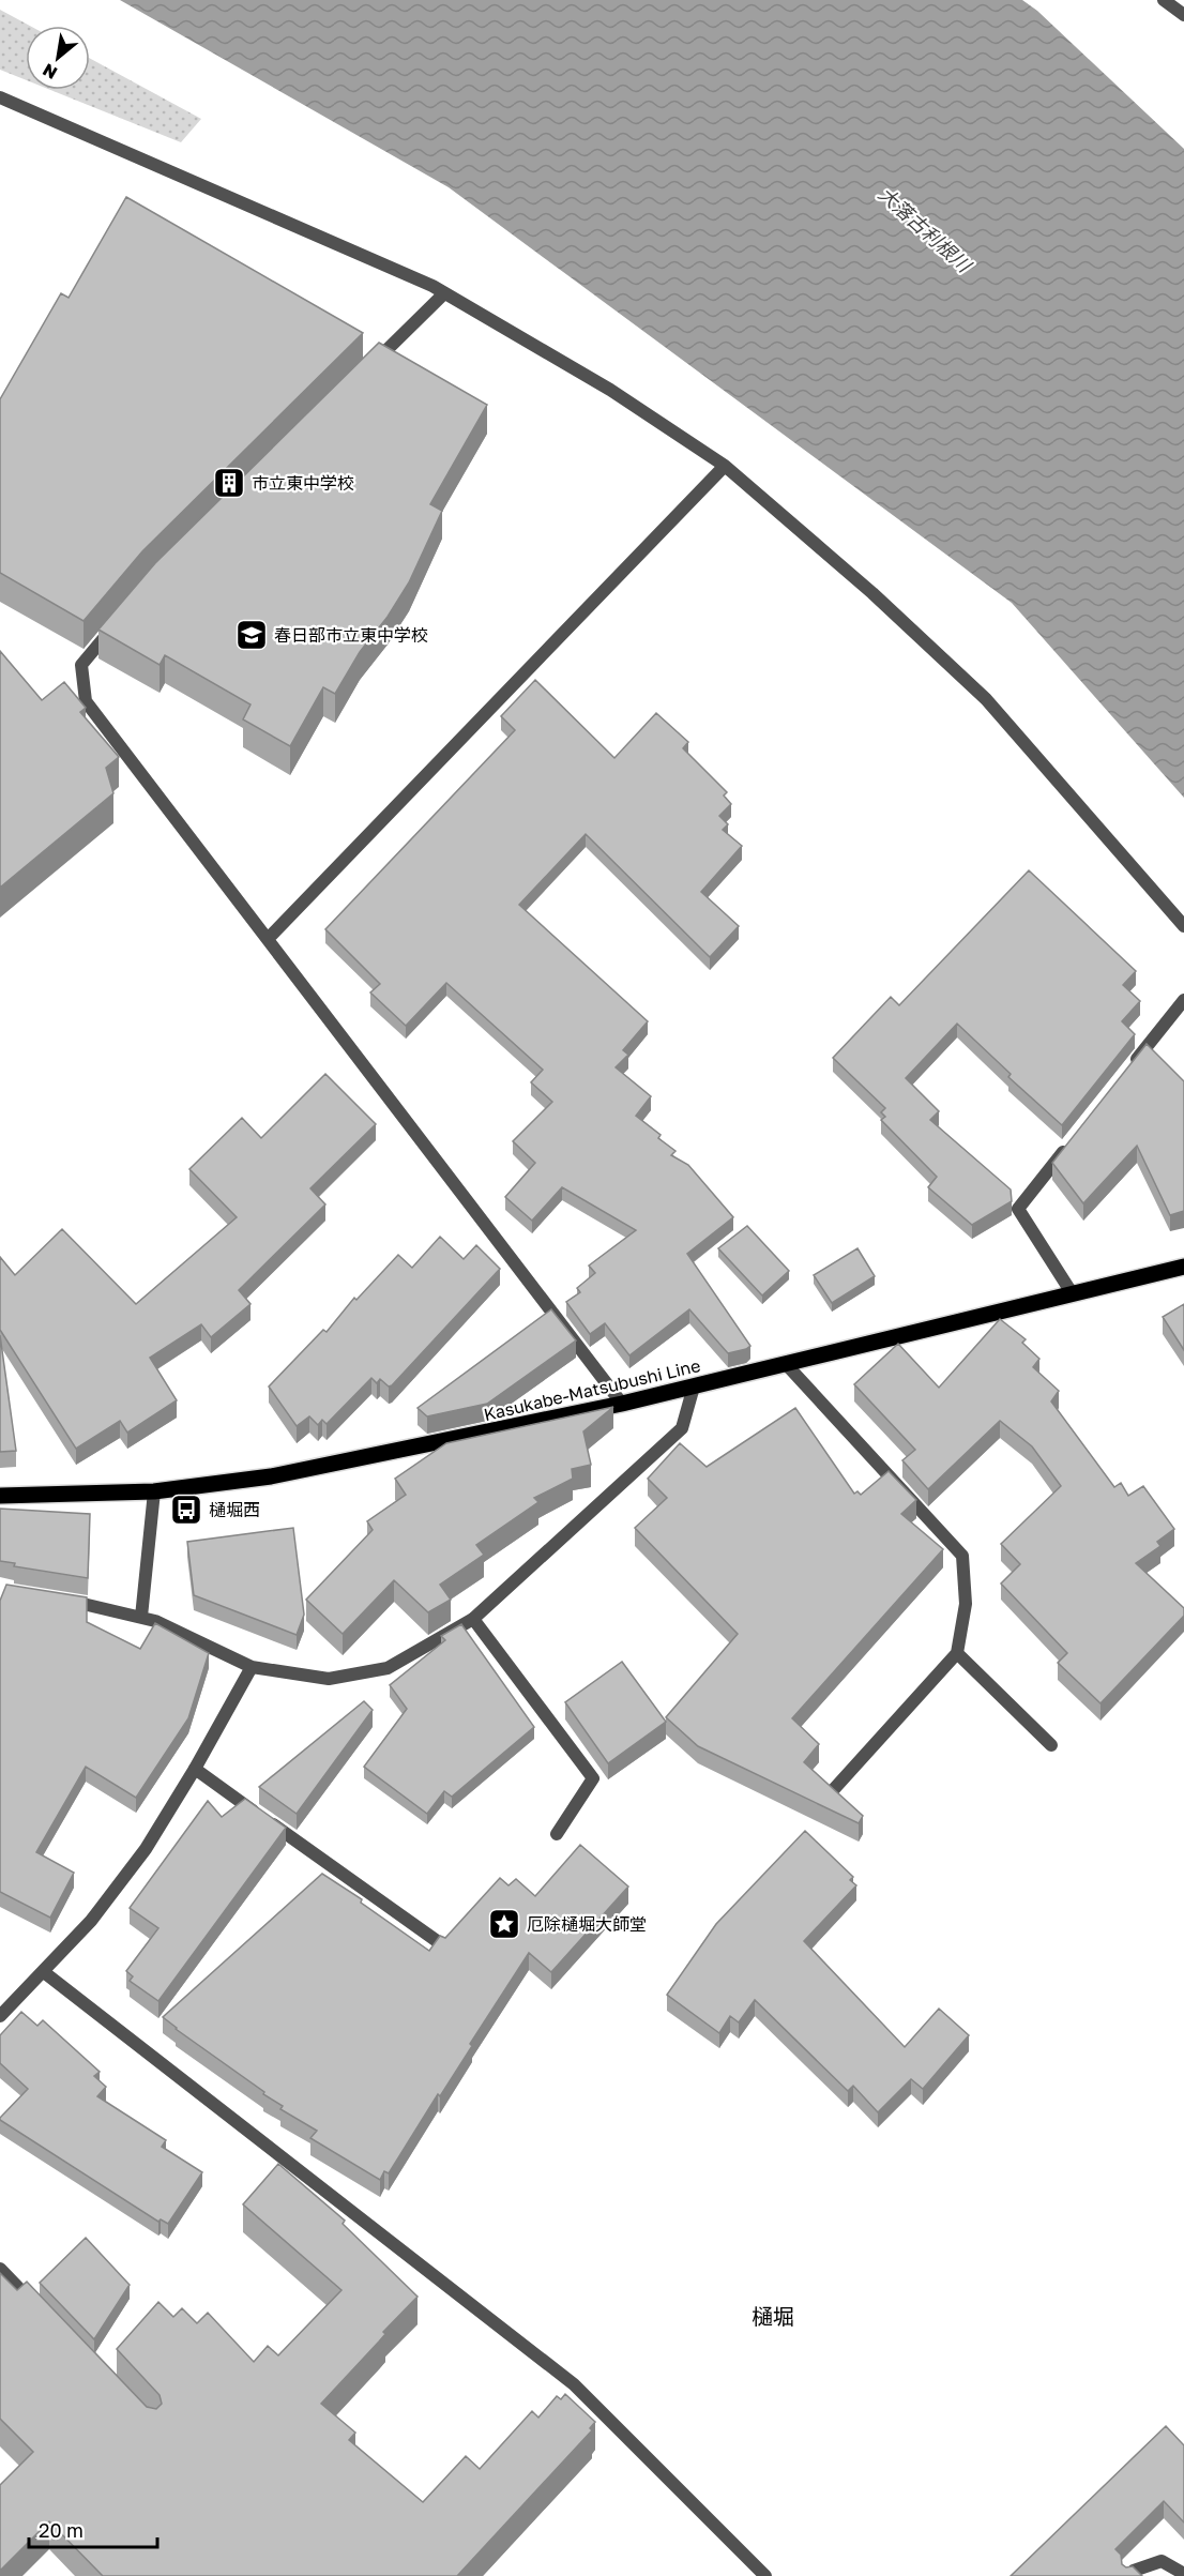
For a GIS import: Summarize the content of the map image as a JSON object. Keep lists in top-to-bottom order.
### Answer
{
  "streets": {
    "main road": ["Kasukabe-Matsubushi Line"]
  },
  "districts": ["樋堀"],
  "water": ["大落古利根川"],
  "places": {
    "building": ["市立東中学校"],
    "school or university": ["春日部市立東中学校"],
    "bus stop": ["樋堀西"],
    "place": ["厄除樋堀大師堂"]
  },
  "scale_bar": "20 m",
  "north": "bottom left"
}
